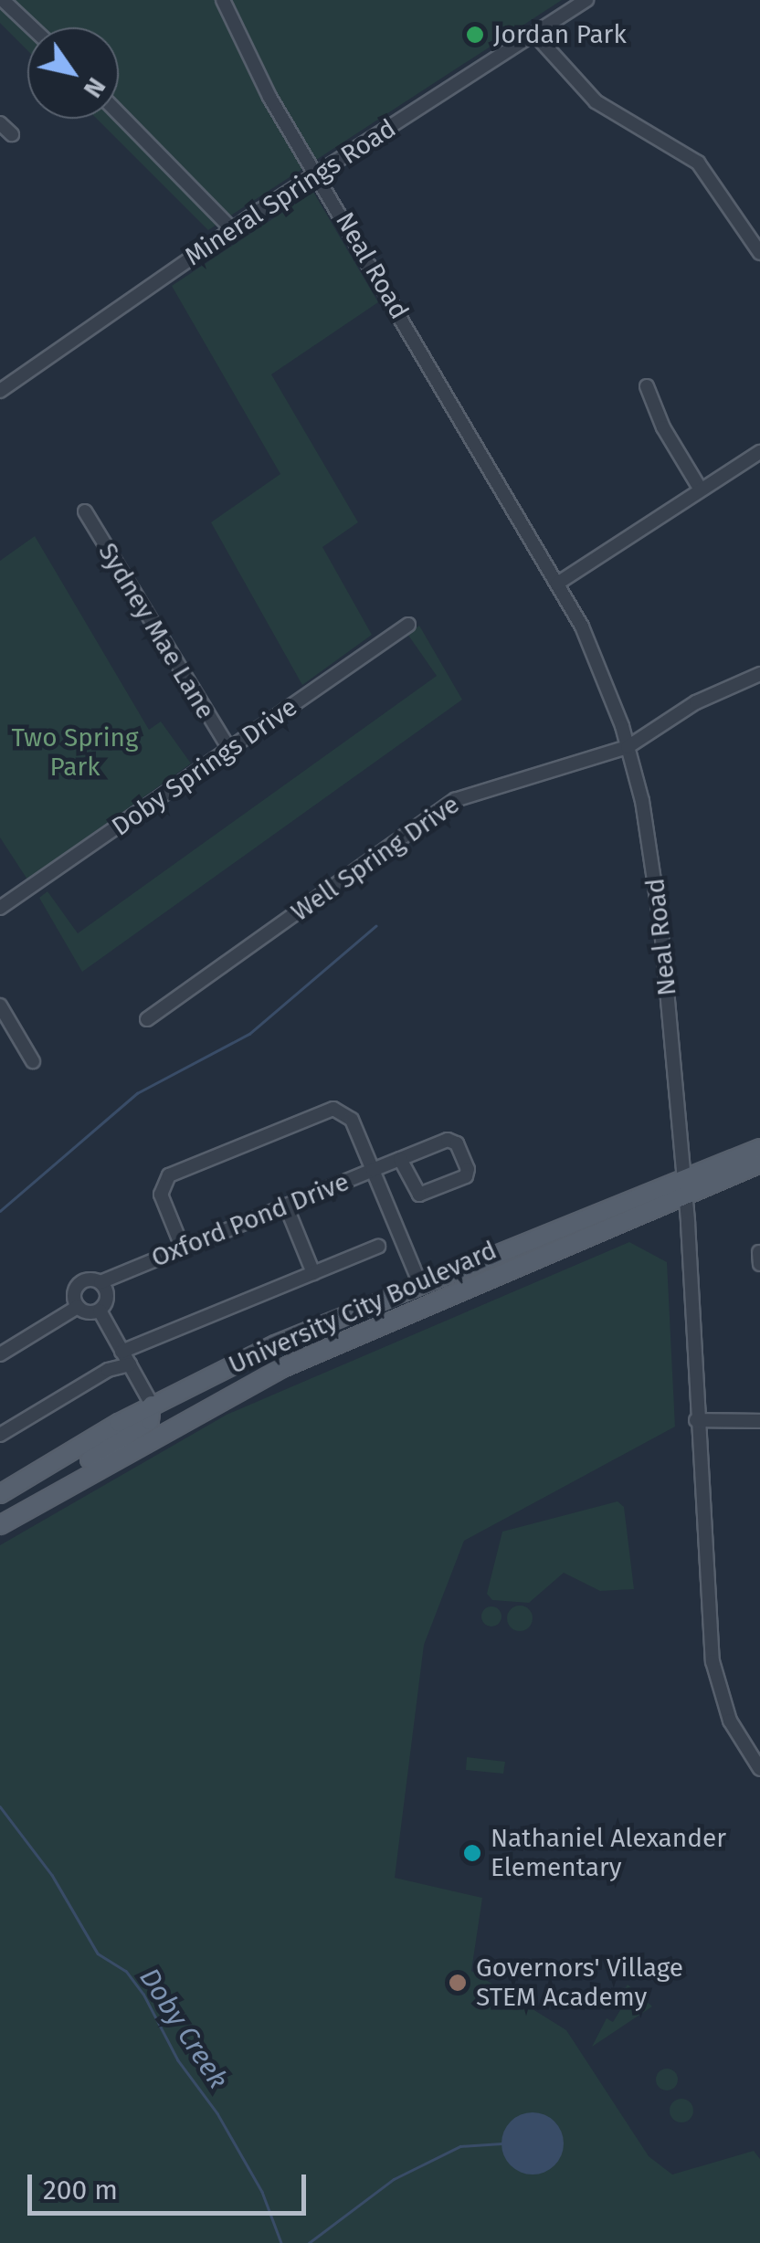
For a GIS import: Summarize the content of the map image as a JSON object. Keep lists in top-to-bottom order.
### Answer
{
  "streets": {
    "main road": ["University City Boulevard"],
    "street": [
      "Mineral Springs Road",
      "Neal Road",
      "Sydney Mae Lane",
      "Doby Springs Drive",
      "Well Spring Drive",
      "Oxford Pond Drive"
    ]
  },
  "crossings": [
    ["Mineral Springs Road", "Neal Road"],
    ["Neal Road", "Well Spring Drive"],
    ["Neal Road", "University City Boulevard"],
    ["Sydney Mae Lane", "Doby Springs Drive"]
  ],
  "water": ["Doby Creek"],
  "parks": ["Two Spring Park"],
  "places": ["Jordan Park", "Nathaniel Alexander Elementary", "Governors' Village STEM Academy"],
  "scale_bar": "200 m",
  "north": "bottom right"
}
